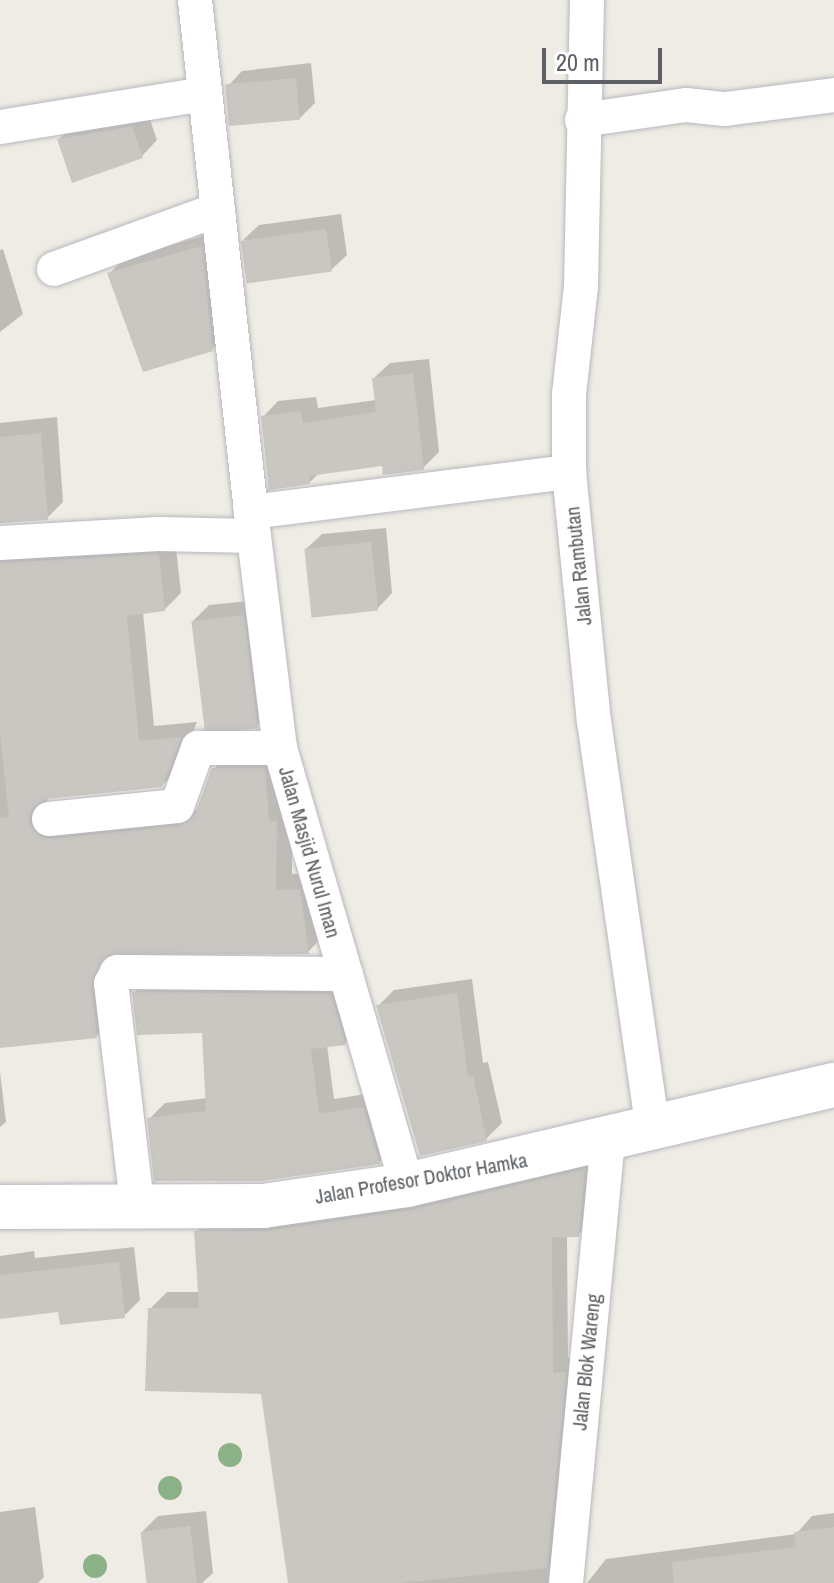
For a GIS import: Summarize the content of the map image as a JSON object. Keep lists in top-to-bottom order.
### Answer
{
  "streets": {
    "street": [
      "Jalan Rambutan",
      "Jalan Masjid Nurul Iman",
      "Jalan Profesor Doktor Hamka",
      "Jalan Blok Wareng"
    ]
  },
  "crossings": [
    ["Jalan Rambutan", "Jalan Profesor Doktor Hamka"],
    ["Jalan Masjid Nurul Iman", "Jalan Profesor Doktor Hamka"],
    ["Jalan Profesor Doktor Hamka", "Jalan Blok Wareng"]
  ],
  "scale_bar": "20 m"
}
